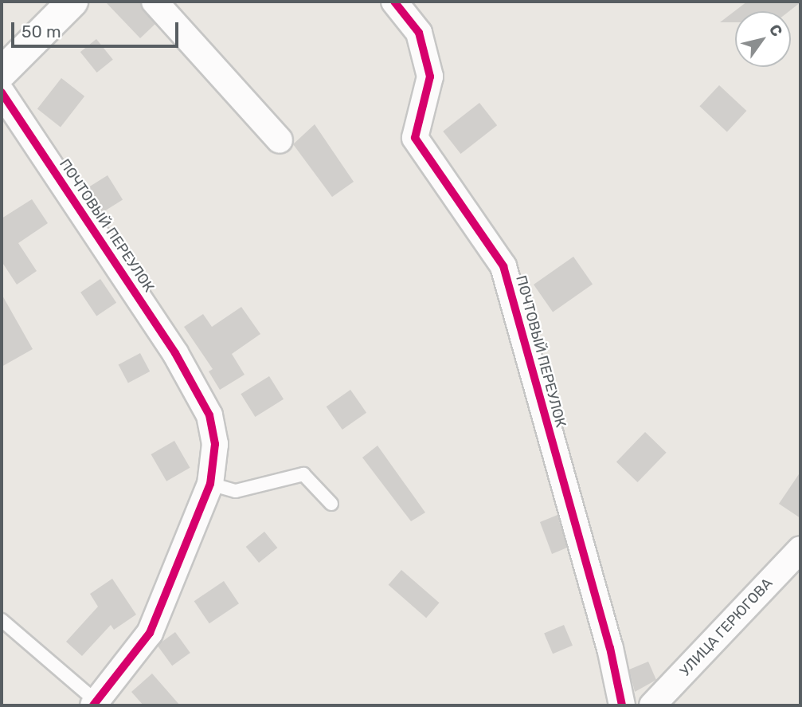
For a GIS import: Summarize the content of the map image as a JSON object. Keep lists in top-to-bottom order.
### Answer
{
  "streets": {
    "street": ["ПОЧТОВЫЙ ПЕРЕУЛОК", "УЛИЦА ГЕРЮГОВА"]
  },
  "scale_bar": "50 m",
  "north": "top right"
}
